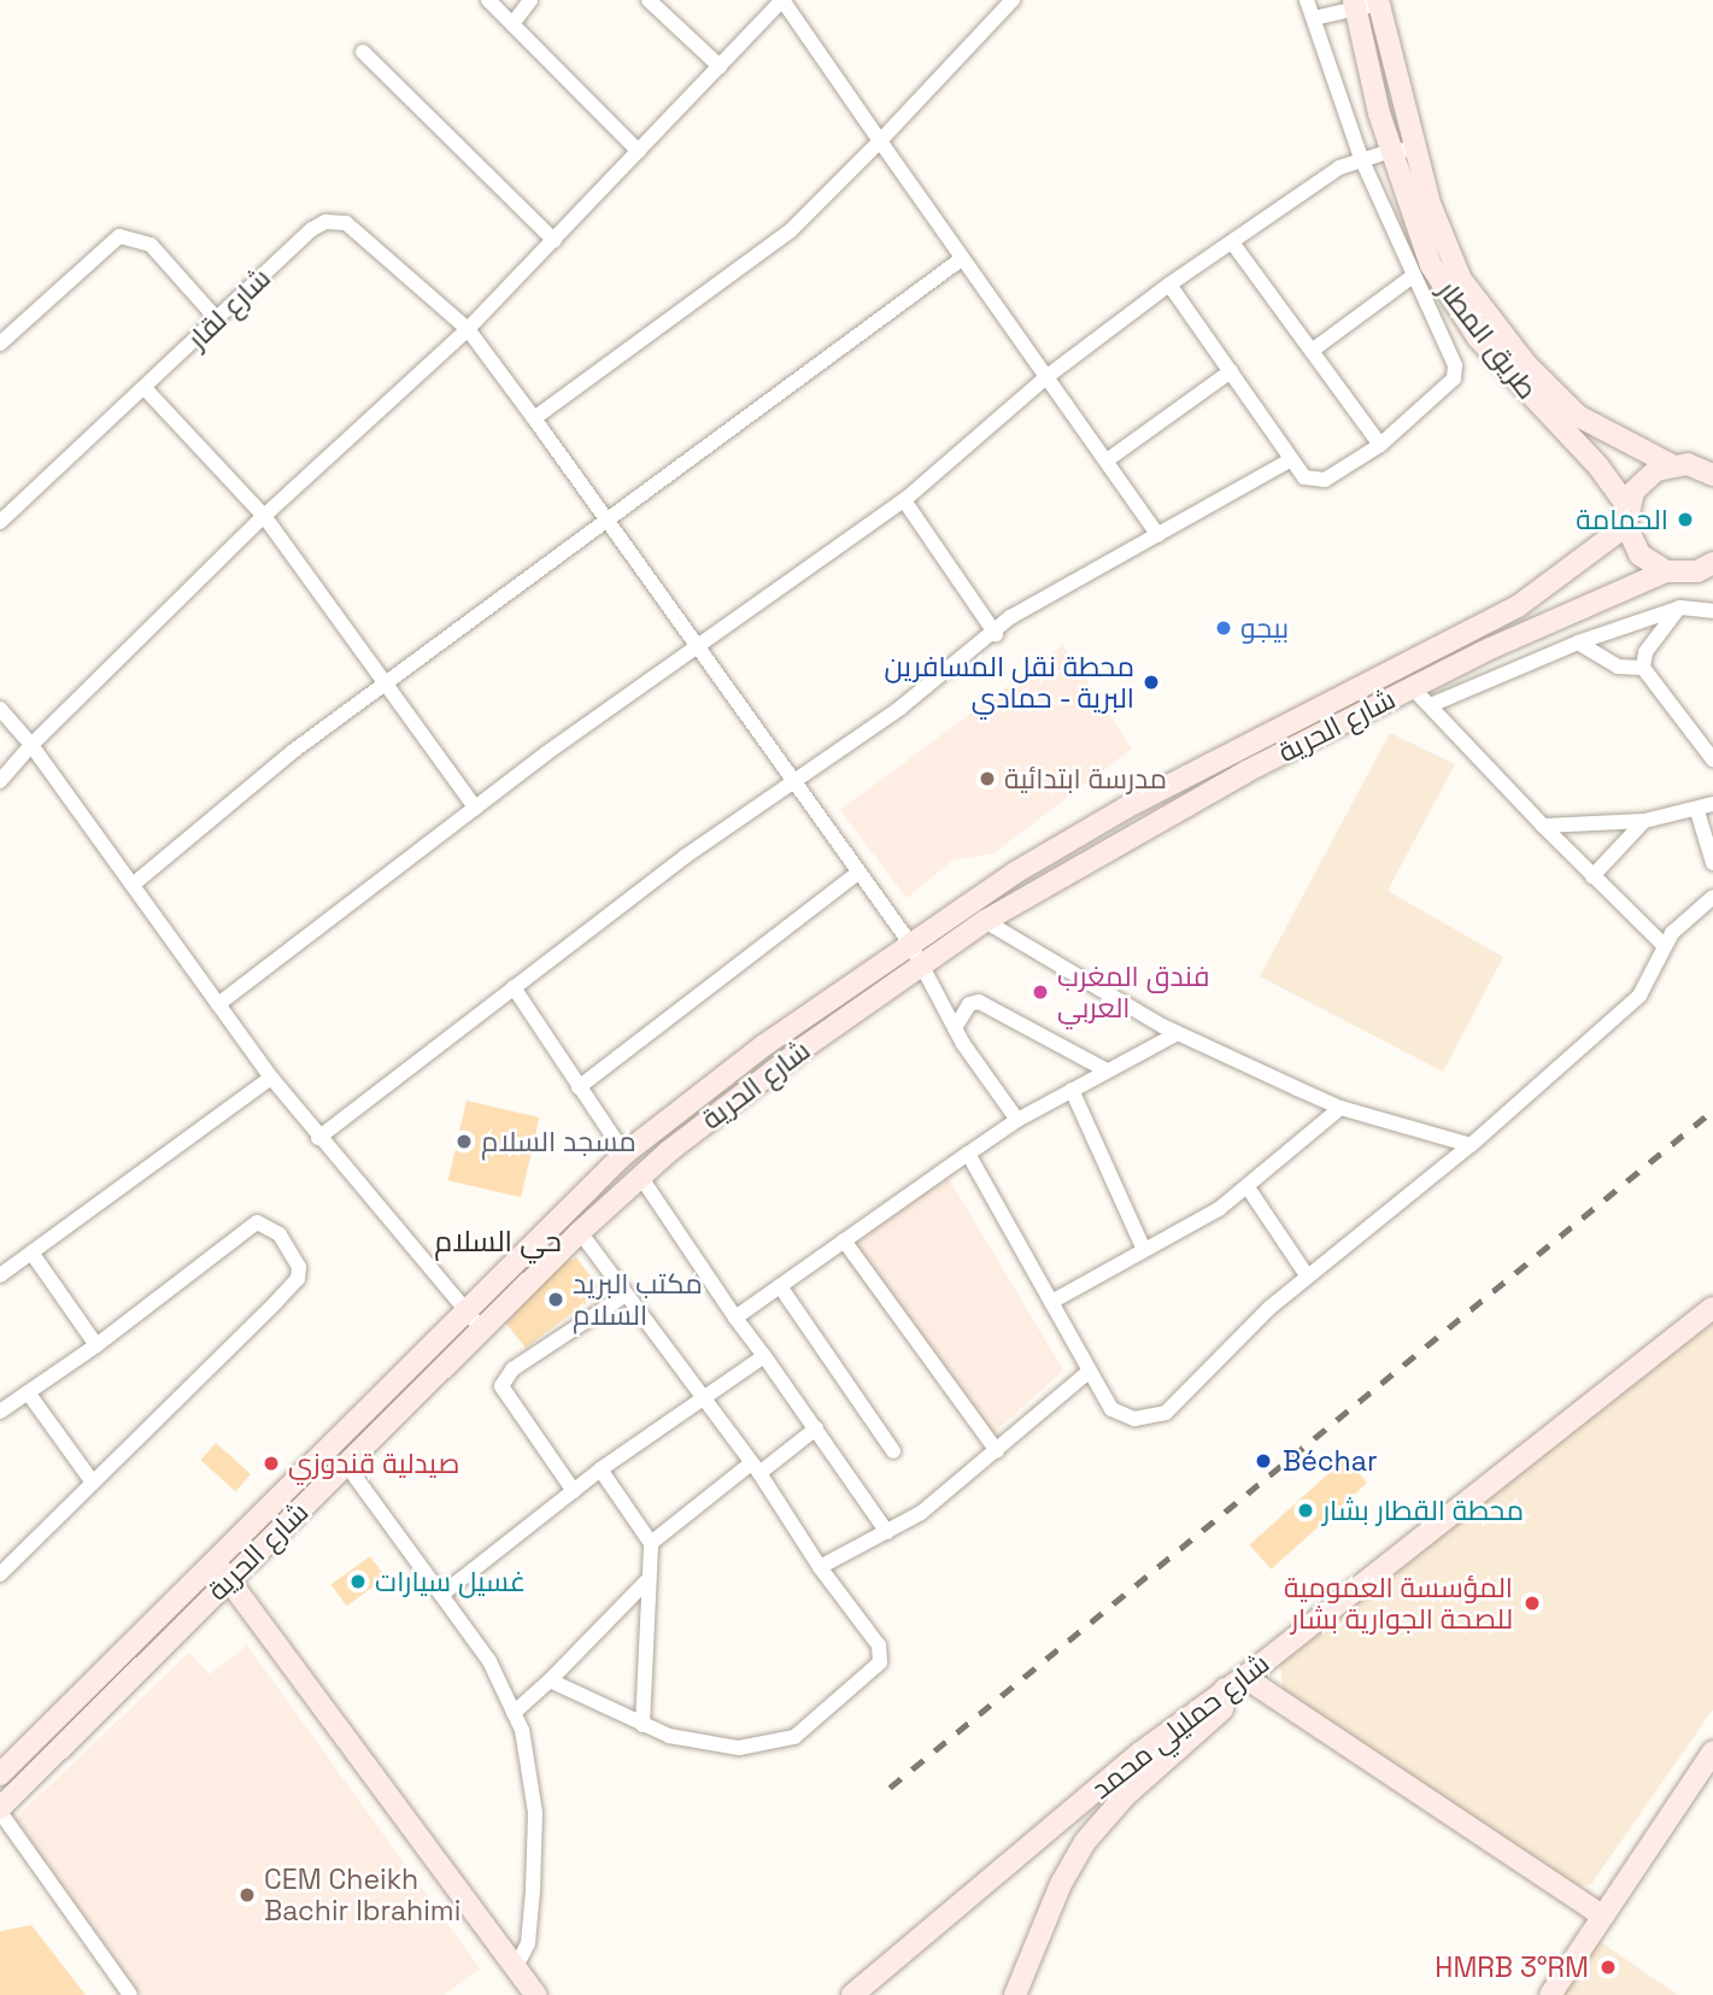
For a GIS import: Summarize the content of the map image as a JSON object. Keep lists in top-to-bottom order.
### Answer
{
  "streets": {
    "main road": ["طريق المطار", "شارع الحرية", "شارع حمليلي محمد"],
    "street": ["شارع لقار"]
  },
  "crossings": [
    ["شارع لقار", "شارع الحرية"],
    ["طريق المطار", "شارع الحرية"]
  ],
  "districts": ["حي السلام"],
  "places": [
    "الحمامة",
    "بيجو",
    "محطة نقل المسافرين البرية - حمادي",
    "مدرسة ابتدائية",
    "فندق المغرب العربي",
    "مسجد السلام",
    "مكتب البريد السلام",
    "Béchar",
    "صيدلية قندوزي",
    "محطة القطار بشار",
    "غسيل سيارات",
    "المؤسسة العمومية للصحة الجوارية بشار",
    "CEM Cheikh Bachir Ibrahimi",
    "HMRB 3°RM"
  ]
}
